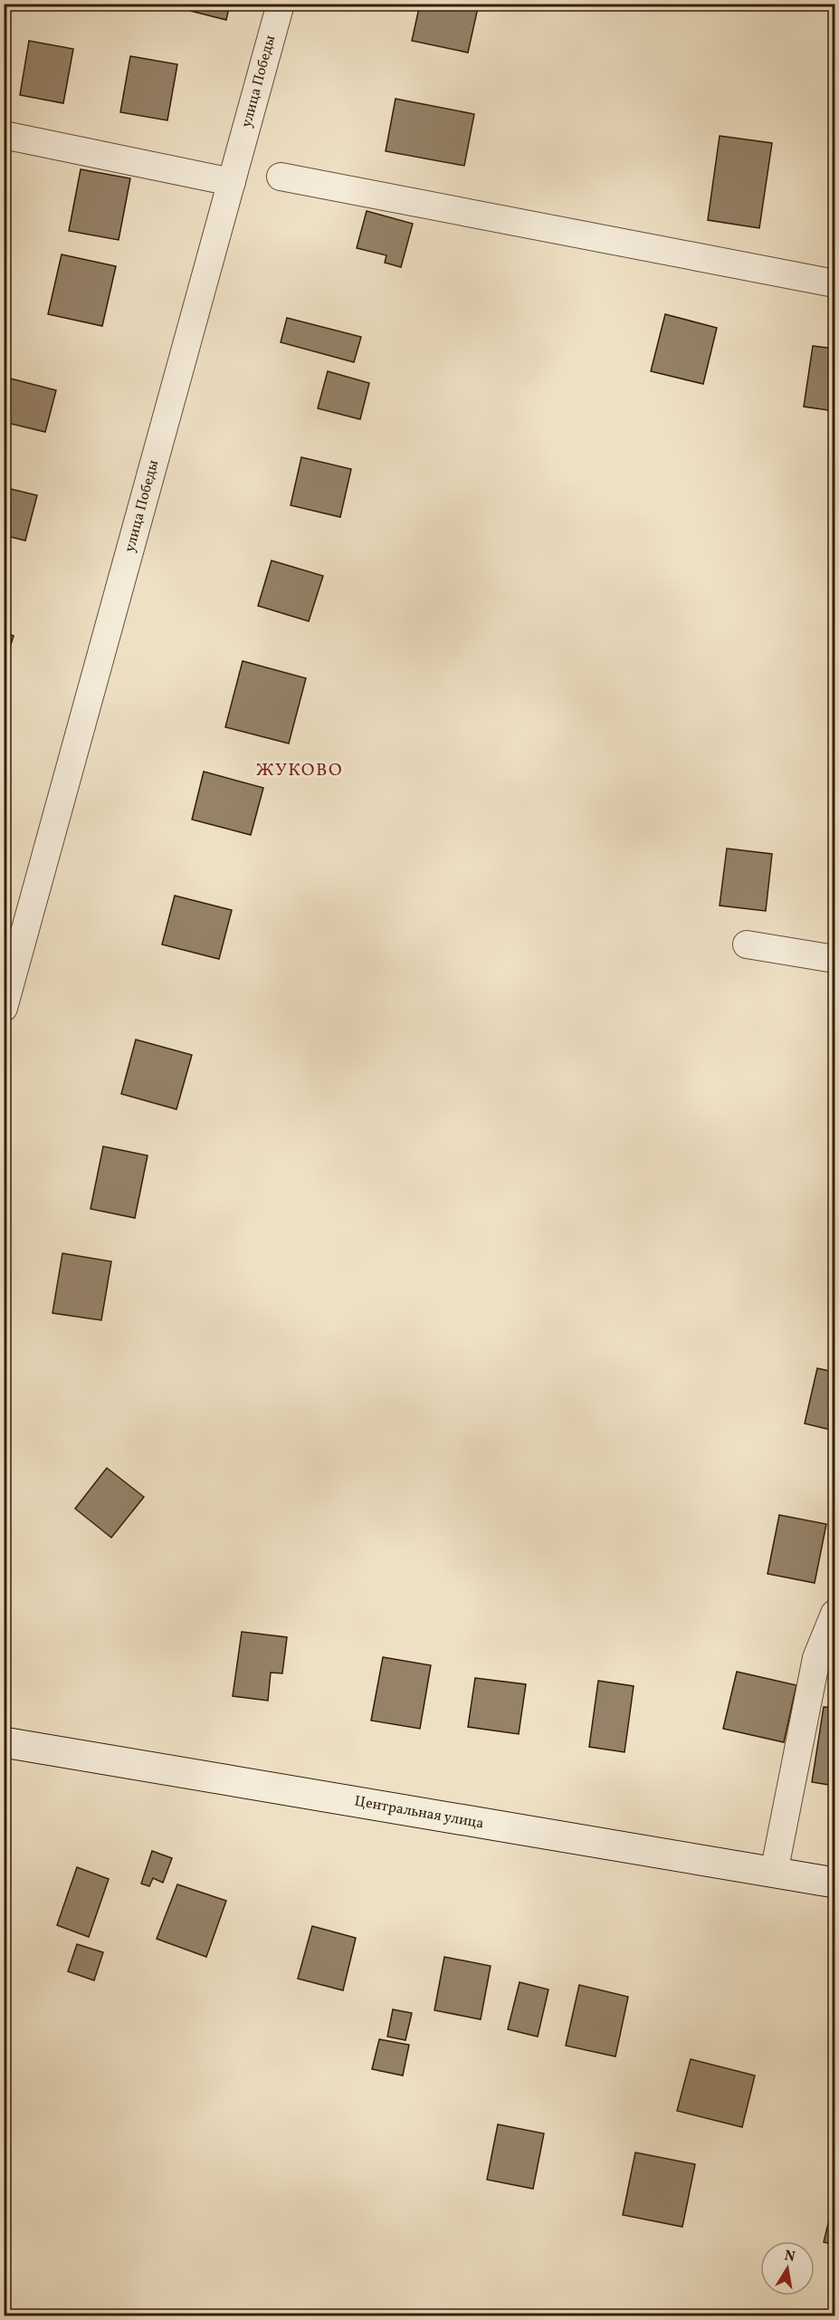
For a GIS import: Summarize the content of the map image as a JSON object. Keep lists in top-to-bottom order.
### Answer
{
  "streets": {
    "street": ["улица Победы", "Центральная улица"]
  },
  "districts": ["ЖУКОВО"],
  "north": "top"
}
